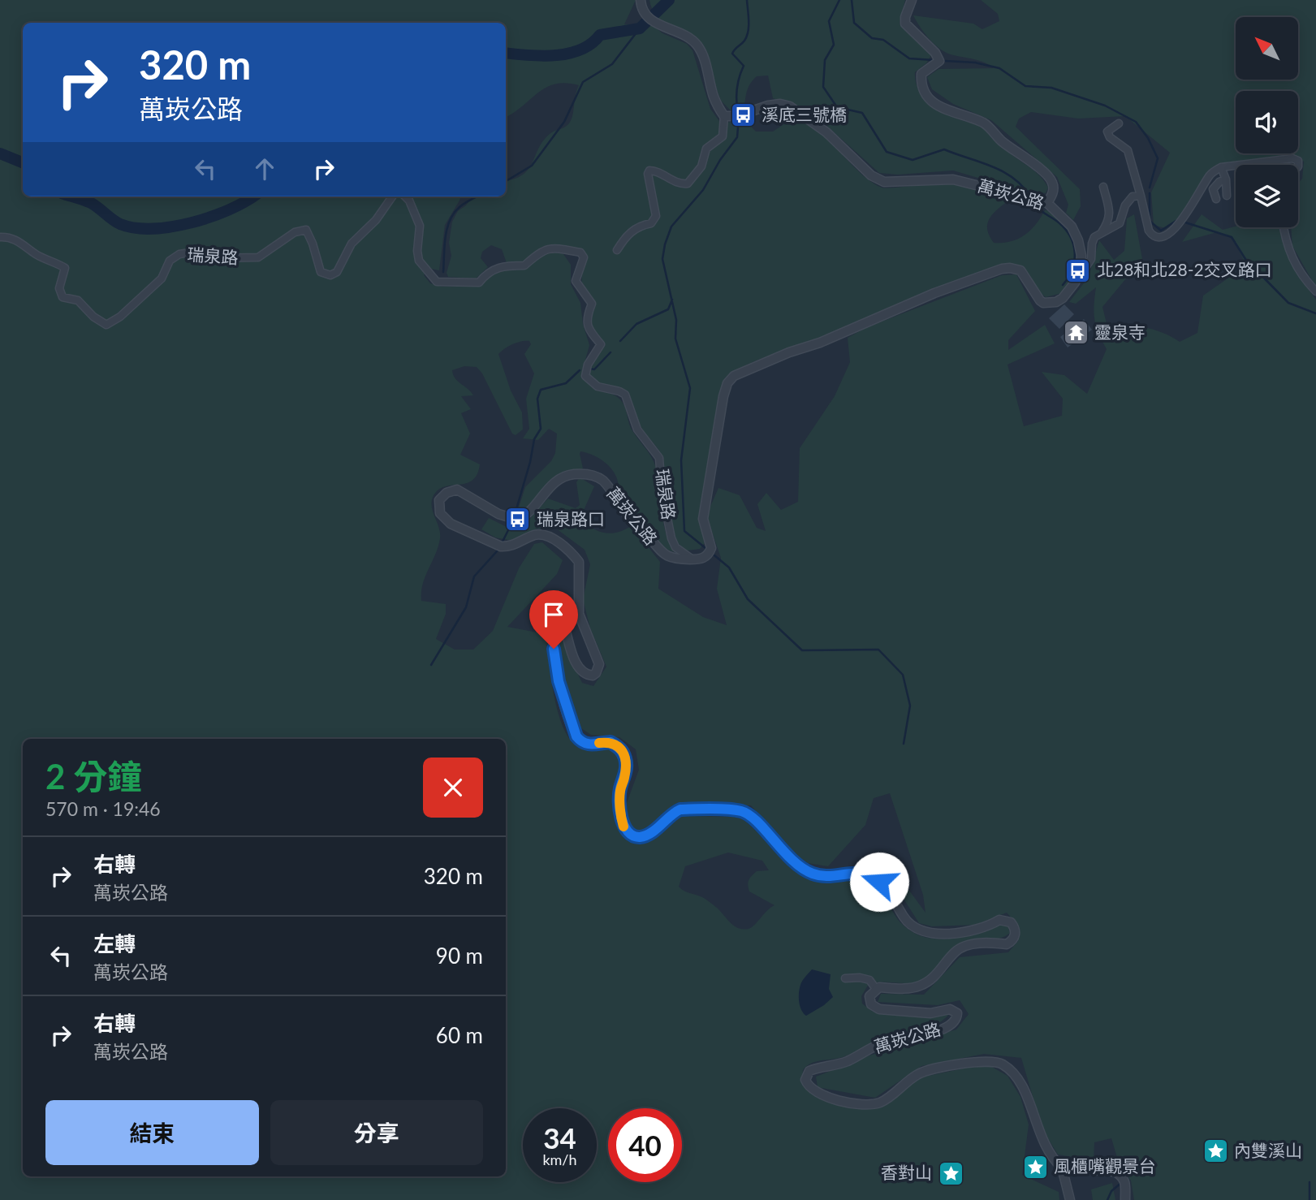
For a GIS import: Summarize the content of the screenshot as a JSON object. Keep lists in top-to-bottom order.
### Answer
{
  "streets": {
    "street": ["萬崁公路", "瑞泉路"]
  },
  "crossings": [
    ["萬崁公路", "瑞泉路"]
  ],
  "places": {
    "bus stop": ["溪底三號橋", "北28和北28-2交叉路口", "瑞泉路口"],
    "temple": ["靈泉寺"],
    "place": ["內雙溪山", "風櫃嘴觀景台", "香對山"]
  },
  "north": "top left",
  "page": {
    "turn": ["320 m", "萬崁公路"],
    "heading": ["2 分鐘", "570 m · 19:46"],
    "list": [
      {
        "name": "右轉",
        "note": "萬崁公路",
        "value": "320 m"
      },
      {
        "name": "左轉",
        "note": "萬崁公路",
        "value": "90 m"
      },
      {
        "name": "右轉",
        "note": "萬崁公路",
        "value": "60 m"
      }
    ],
    "buttons": ["結束", "分享"],
    "speed": "34 km/h",
    "limit": "40"
  }
}
